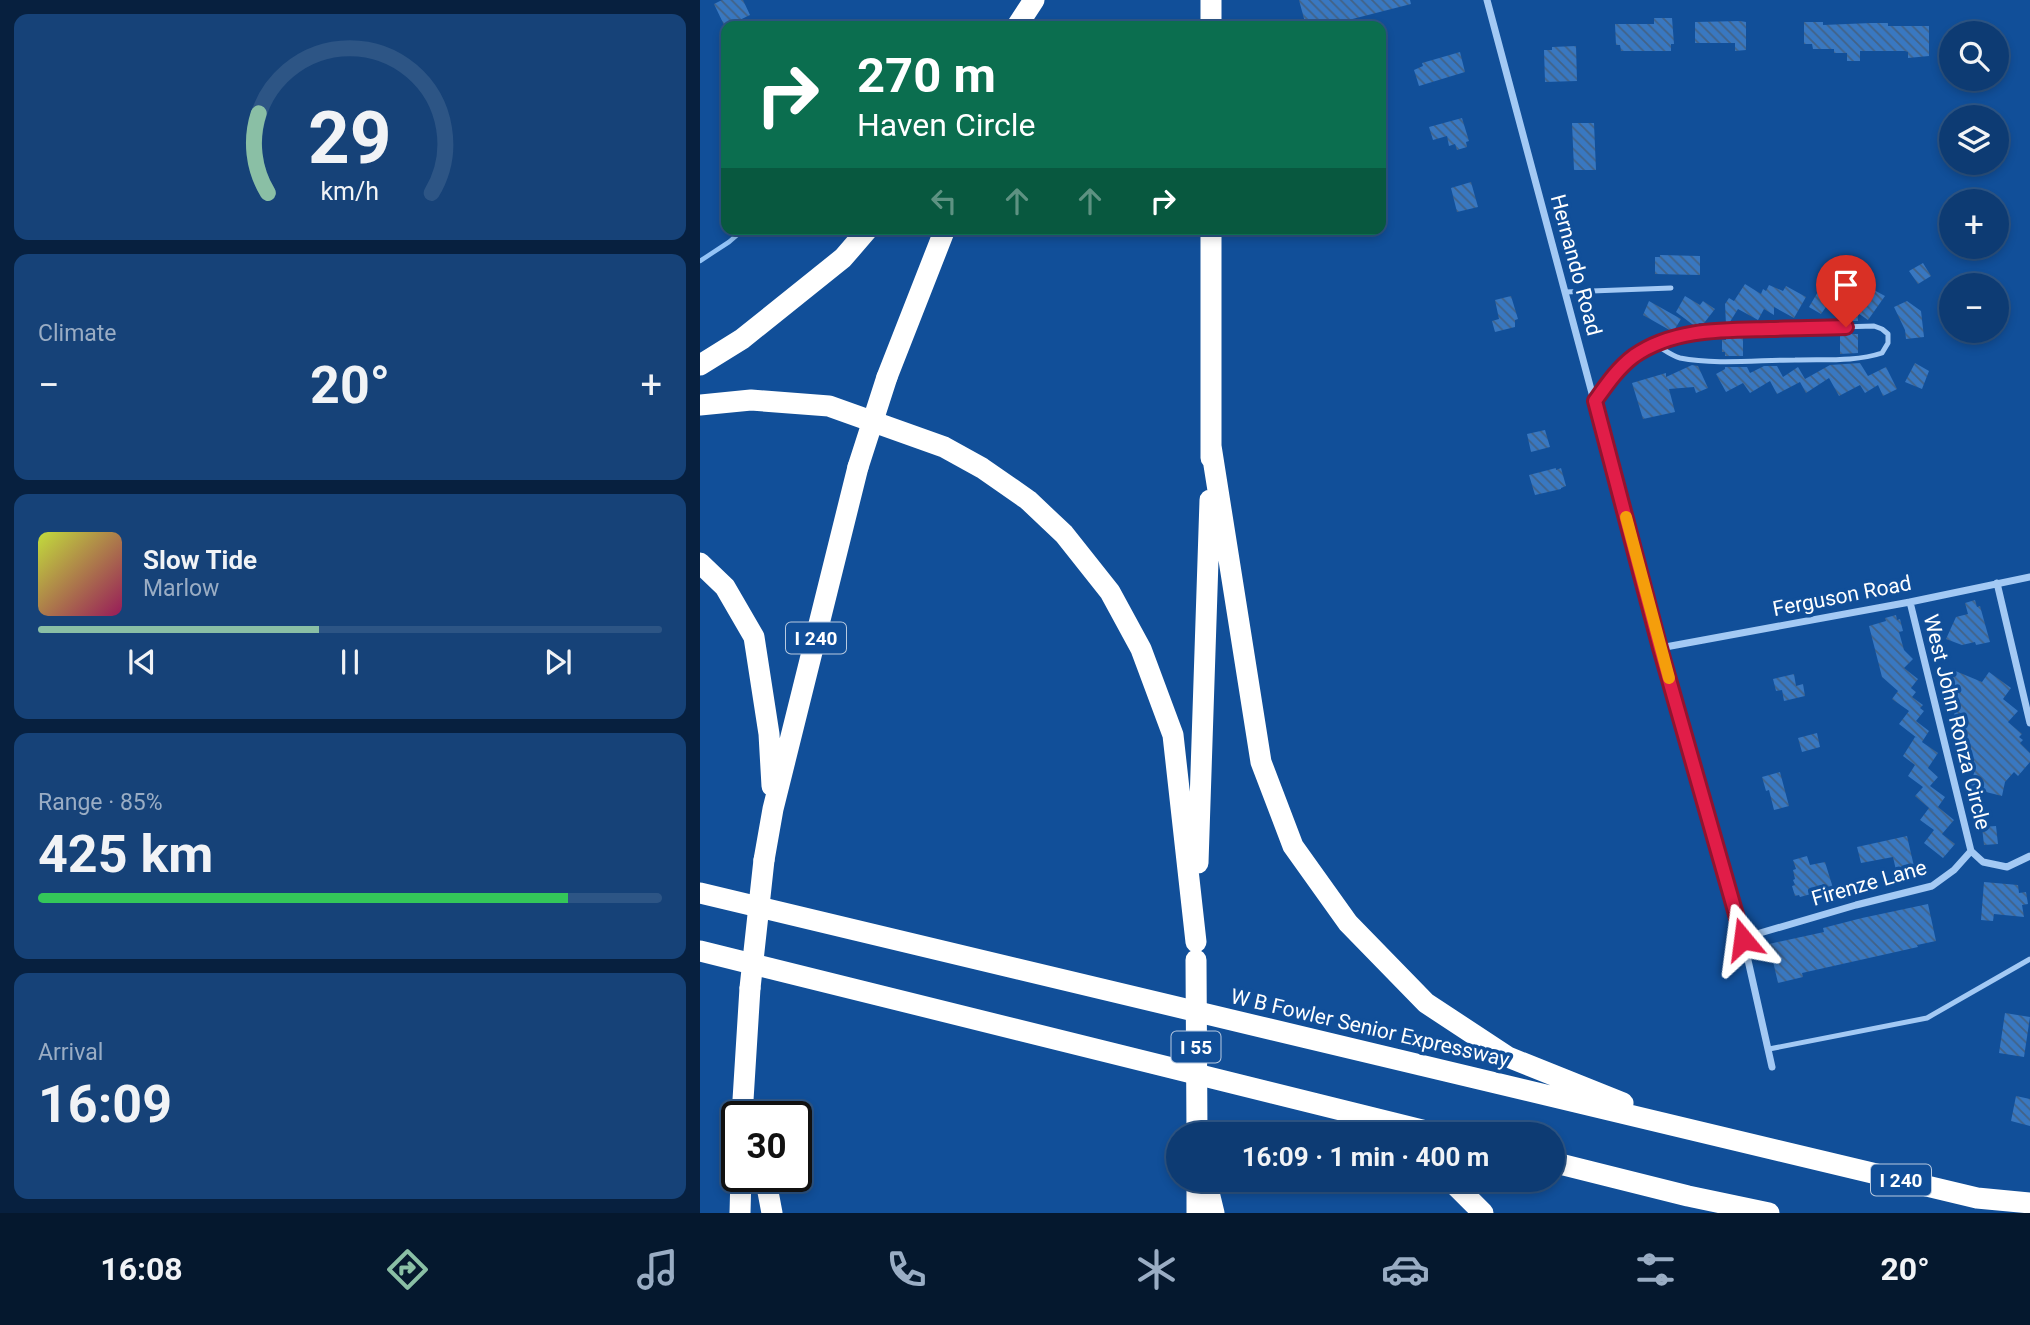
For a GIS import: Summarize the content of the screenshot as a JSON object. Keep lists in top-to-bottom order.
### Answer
{
  "streets": {
    "highway": ["I 240", "W B Fowler Senior Expressway", "I 55"],
    "street": [
      "Hernando Road",
      "Ferguson Road",
      "West John Ronza Circle",
      "Firenze Lane"
    ]
  },
  "crossings": [
    ["Hernando Road", "Ferguson Road"],
    ["Hernando Road", "Firenze Lane"],
    ["Ferguson Road", "West John Ronza Circle"],
    ["West John Ronza Circle", "Firenze Lane"]
  ],
  "page": {
    "map_buttons": ["+", "−"],
    "turn": ["270 m", "Haven Circle"],
    "tile": [
      "Climate",
      ["Range · 85%", "425 km"],
      ["Arrival", "16:09"]
    ],
    "heat": ["−", "20°", "+"],
    "song": ["Slow Tide", "Marlow"],
    "limit": "30",
    "trip": "16:09 · 1 min · 400 m",
    "tabs": ["16:08", "20°"],
    "gauge": ["29", "km/h"]
  }
}
